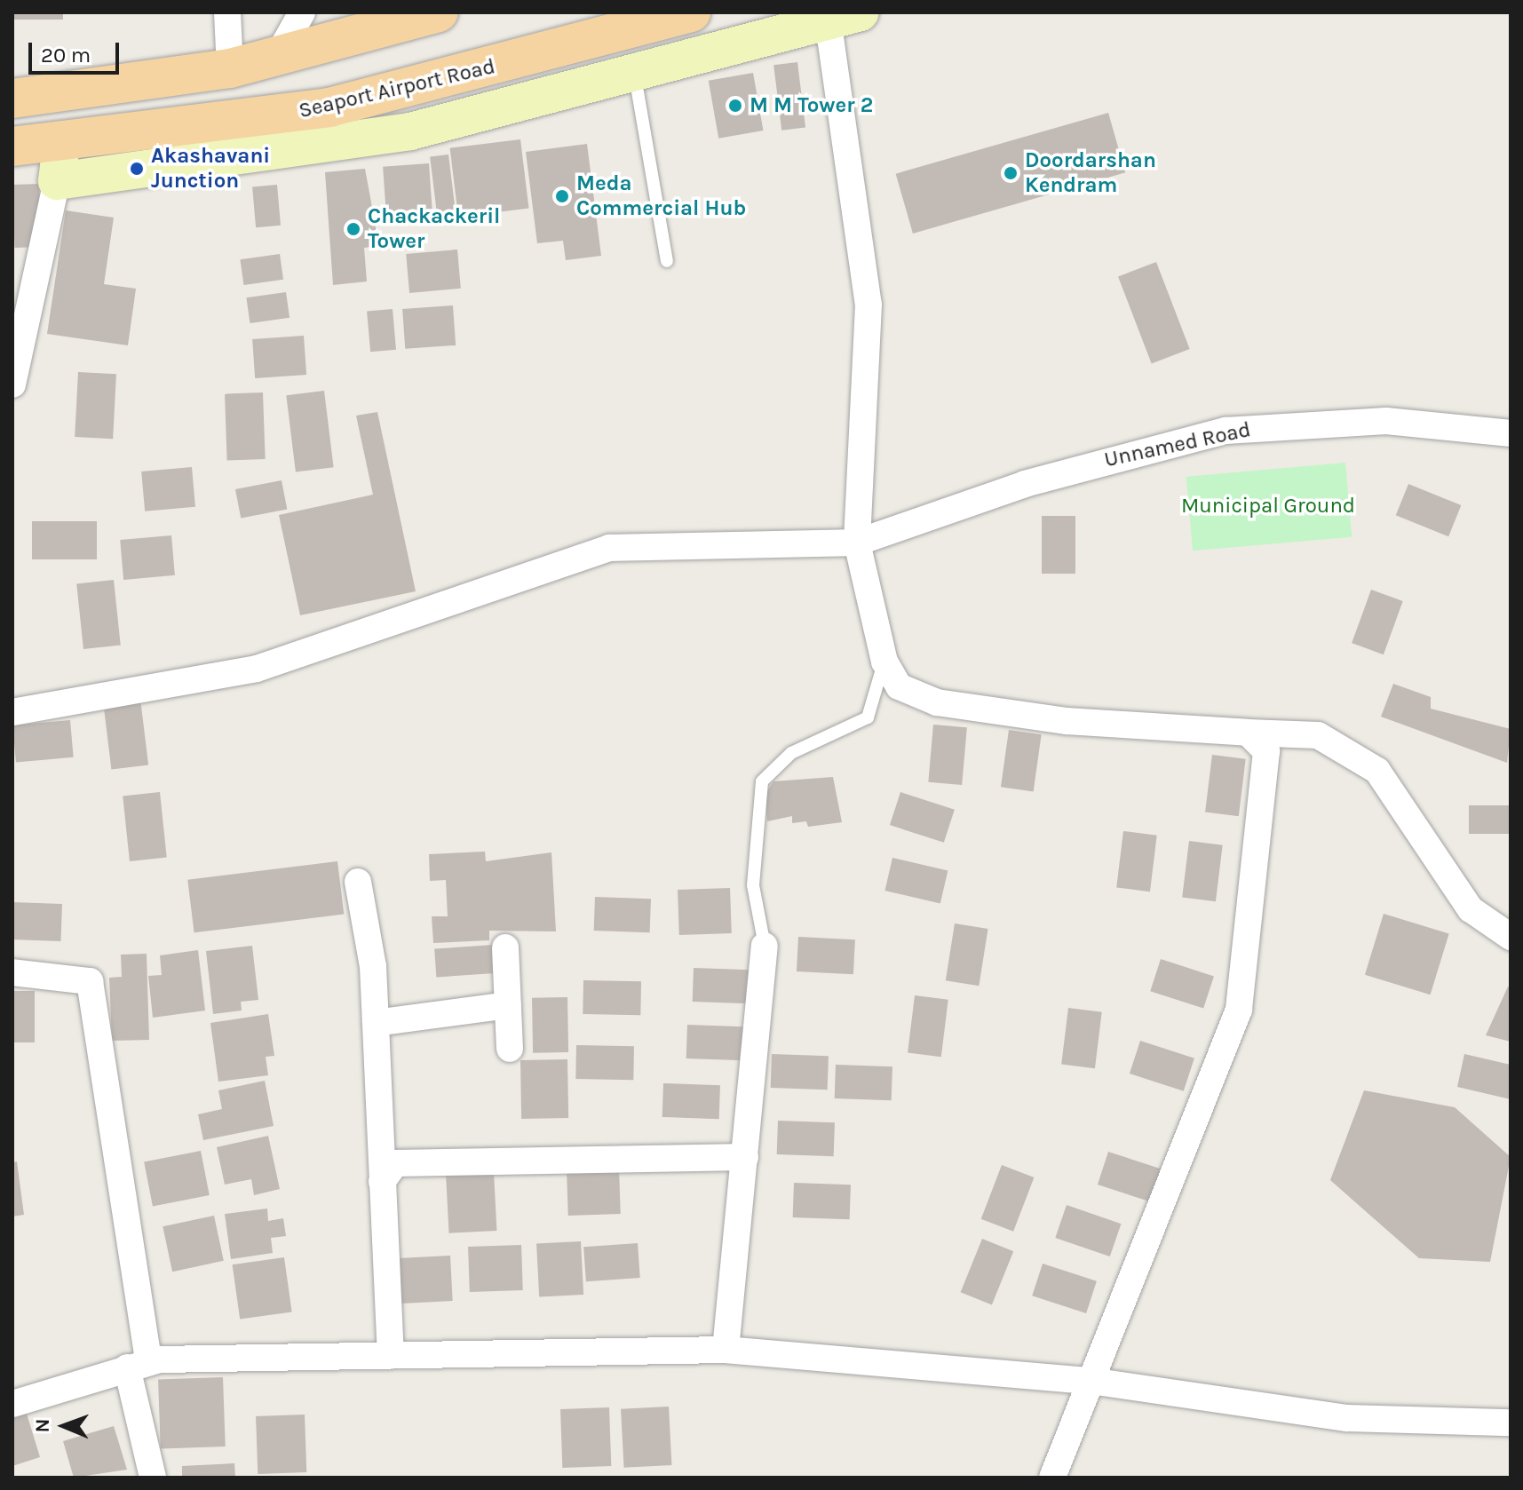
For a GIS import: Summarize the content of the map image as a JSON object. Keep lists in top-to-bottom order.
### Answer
{
  "streets": {
    "main road": ["Seaport Airport Road"],
    "street": ["Unnamed Road"]
  },
  "parks": ["Municipal Ground"],
  "places": [
    "M M Tower 2",
    "Akashavani Junction",
    "Doordarshan Kendram",
    "Meda Commercial Hub",
    "Chackackeril Tower"
  ],
  "scale_bar": "20 m",
  "north": "left"
}
